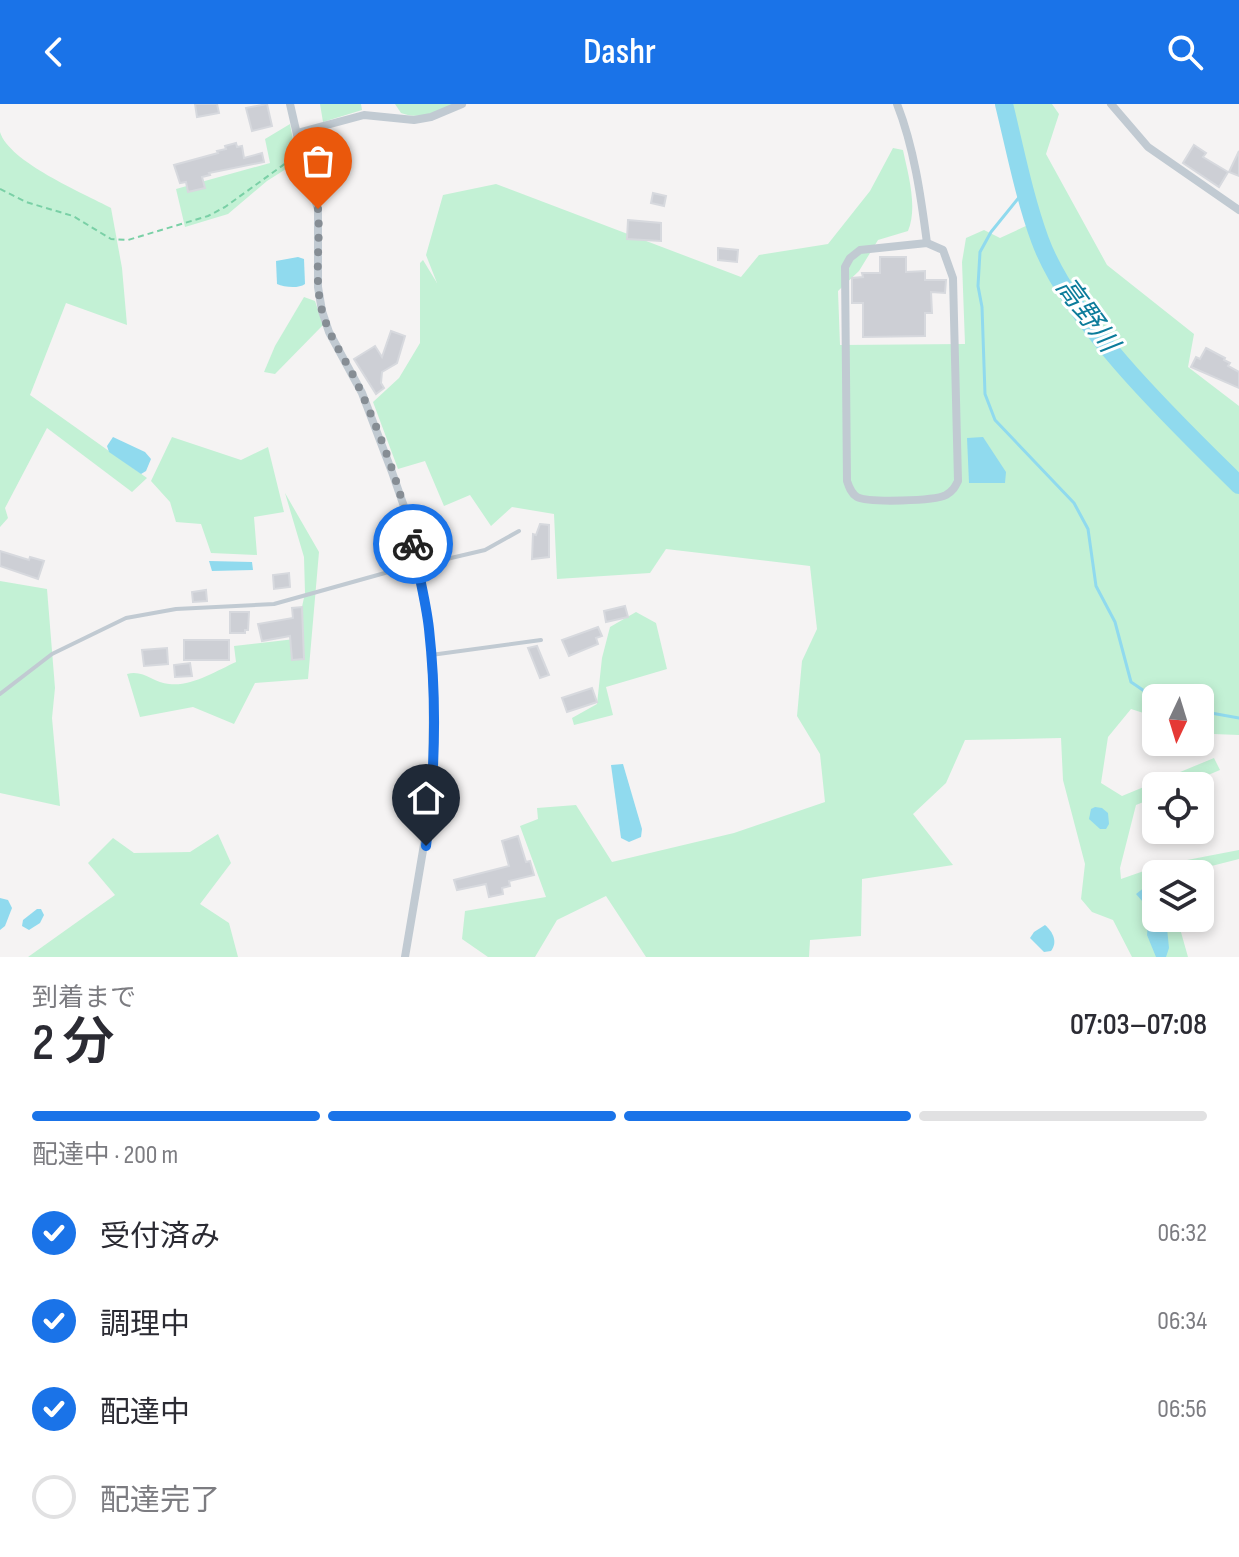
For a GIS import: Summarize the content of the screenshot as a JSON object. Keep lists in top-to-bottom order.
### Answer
{
  "water": ["高野川"],
  "north": "bottom",
  "page": {
    "header": "Dashr",
    "heading": ["2 分", "到着まで", "07:03–07:08"],
    "bar": "配達中 · 200 m",
    "list": [
      ["受付済み", "06:32"],
      ["調理中", "06:34"],
      ["配達中", "06:56"],
      "配達完了"
    ]
  }
}
